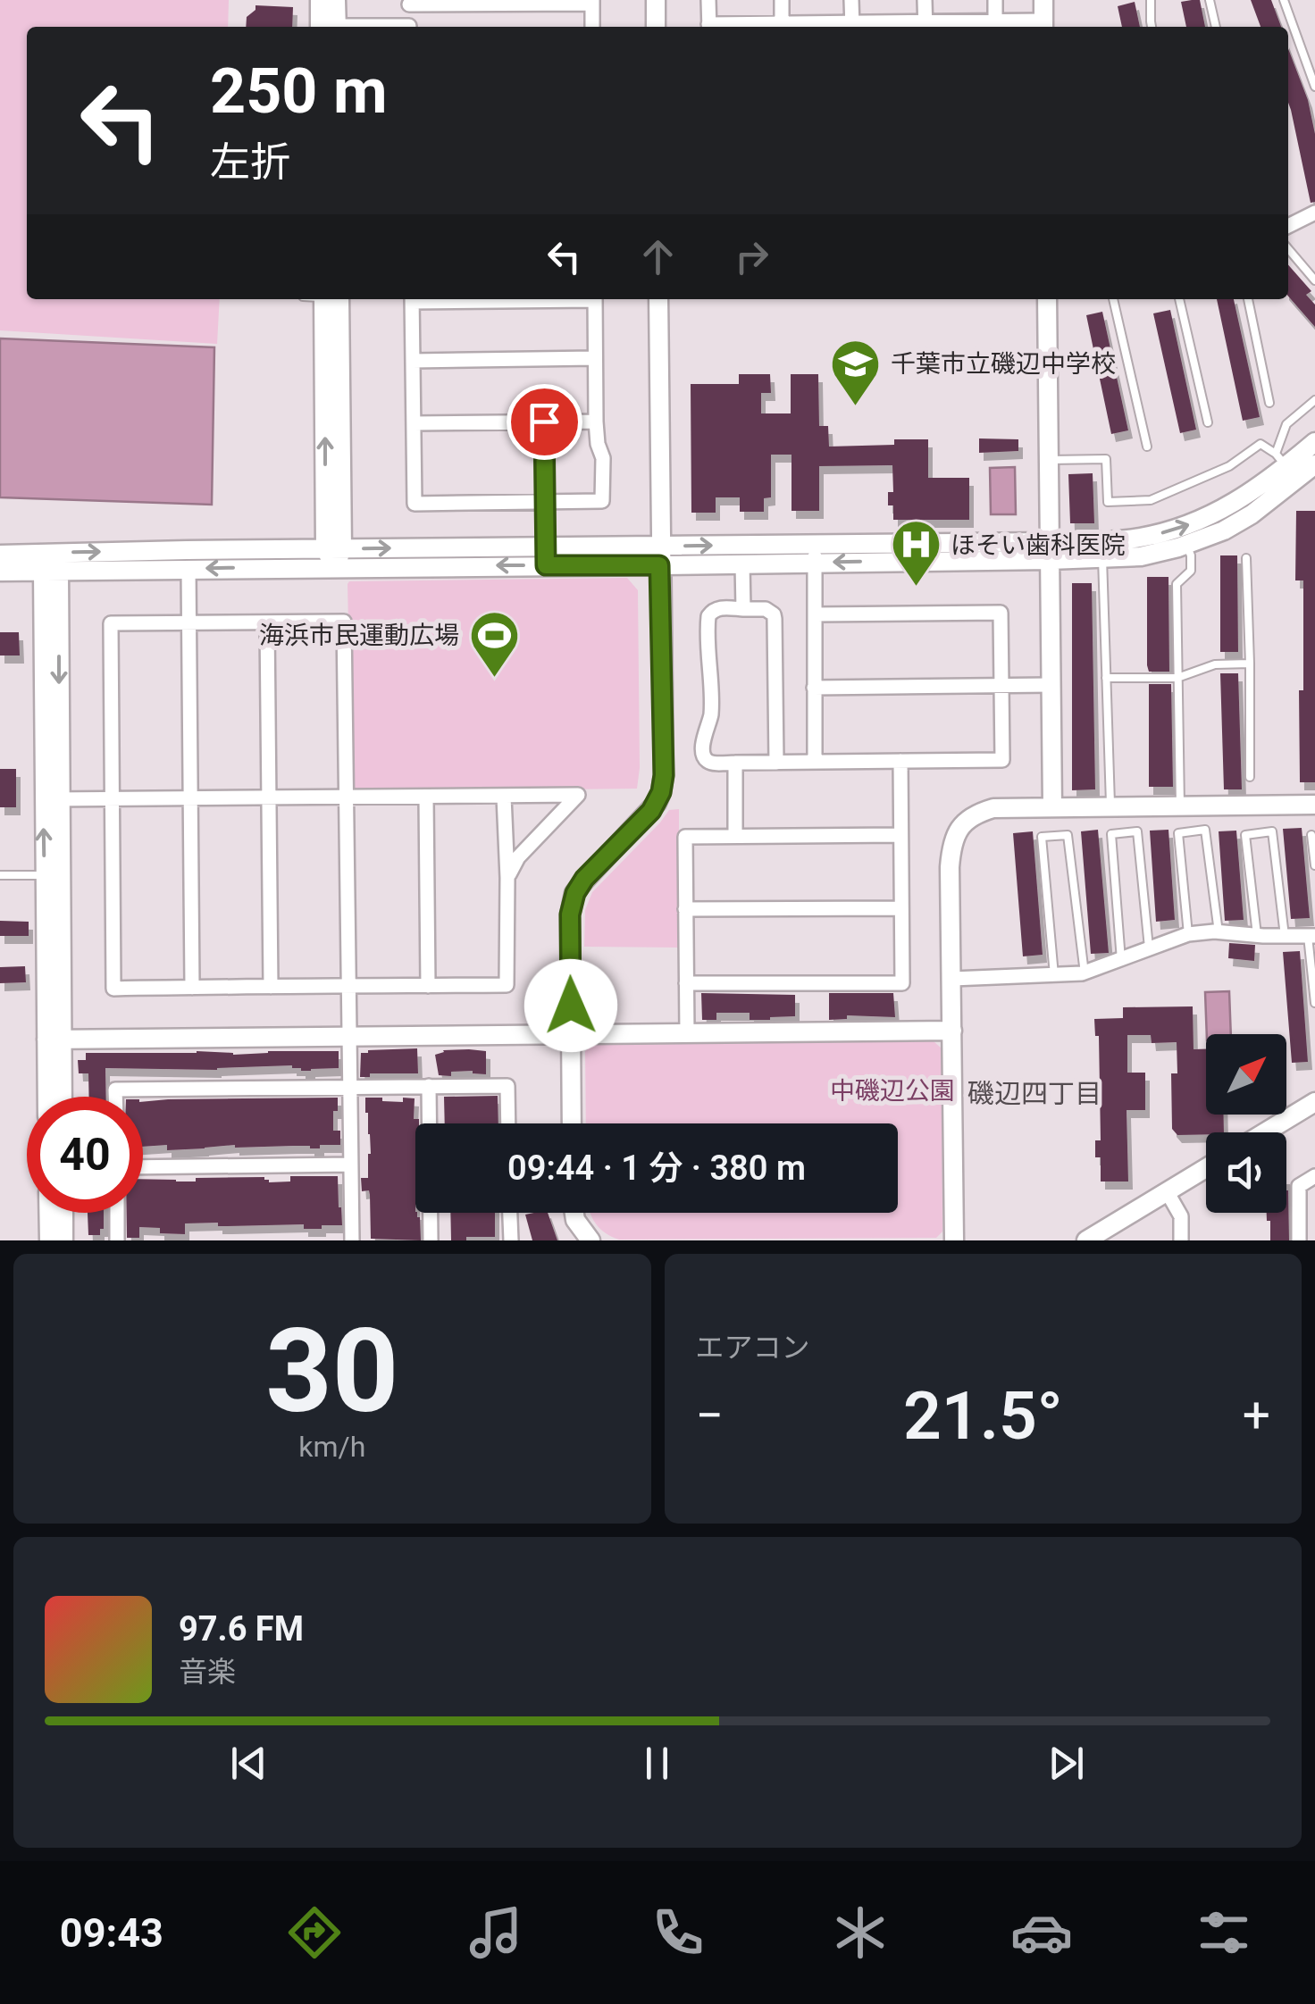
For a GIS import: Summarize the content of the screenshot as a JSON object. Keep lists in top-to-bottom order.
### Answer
{
  "districts": ["磯辺四丁目"],
  "parks": ["中磯辺公園"],
  "places": {
    "school or university": ["千葉市立磯辺中学校"],
    "hospital": ["ほそい歯科医院"],
    "sports": ["海浜市民運動広場"]
  },
  "north": "top right",
  "page": {
    "turn": ["250 m", "左折"],
    "limit": "40",
    "trip": "09:44 · 1 分 · 380 m",
    "tile": [
      ["30", "km/h"],
      "エアコン"
    ],
    "heat": ["−", "21.5°", "+"],
    "song": ["97.6 FM", "音楽"],
    "tabs": "09:43"
  }
}
